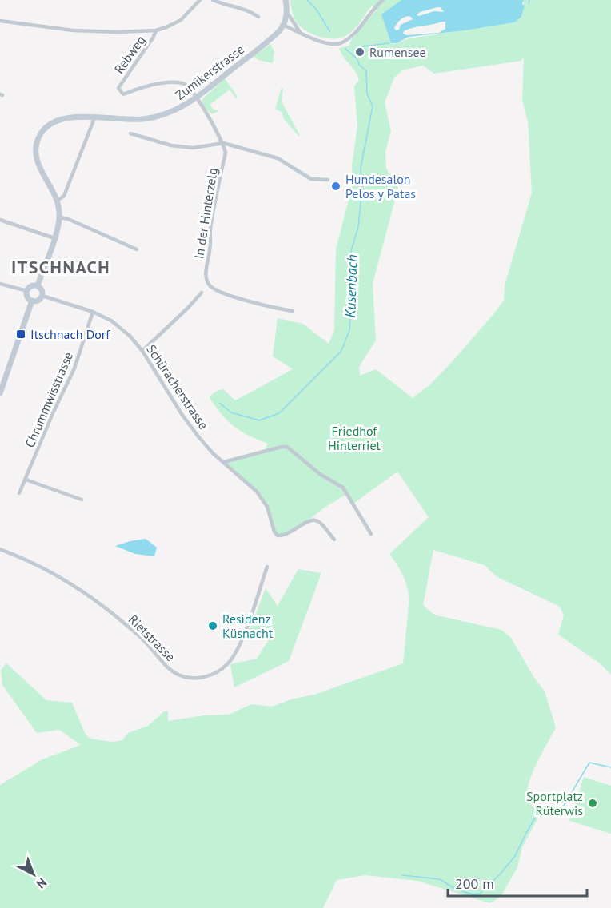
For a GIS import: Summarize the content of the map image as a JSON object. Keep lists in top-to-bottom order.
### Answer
{
  "streets": {
    "main road": ["Zumikerstrasse"],
    "street": [
      "Rebweg",
      "In der Hinterzelg",
      "Schüracherstrasse",
      "Chrummwisstrasse",
      "Rietstrasse"
    ]
  },
  "crossings": [
    ["Rebweg", "Zumikerstrasse"],
    ["Rebweg", "In der Hinterzelg"],
    ["Zumikerstrasse", "Schüracherstrasse"],
    ["Schüracherstrasse", "Chrummwisstrasse"]
  ],
  "districts": ["ITSCHNACH"],
  "water": ["Kusenbach"],
  "parks": ["Friedhof Hinterriet"],
  "places": {
    "other": [
      "Rumensee",
      "Hundesalon Pelos y Patas",
      "Residenz Küsnacht",
      "Sportplatz Rüterwis"
    ],
    "transit": ["Itschnach Dorf"]
  },
  "scale_bar": "200 m",
  "north": "bottom right"
}
